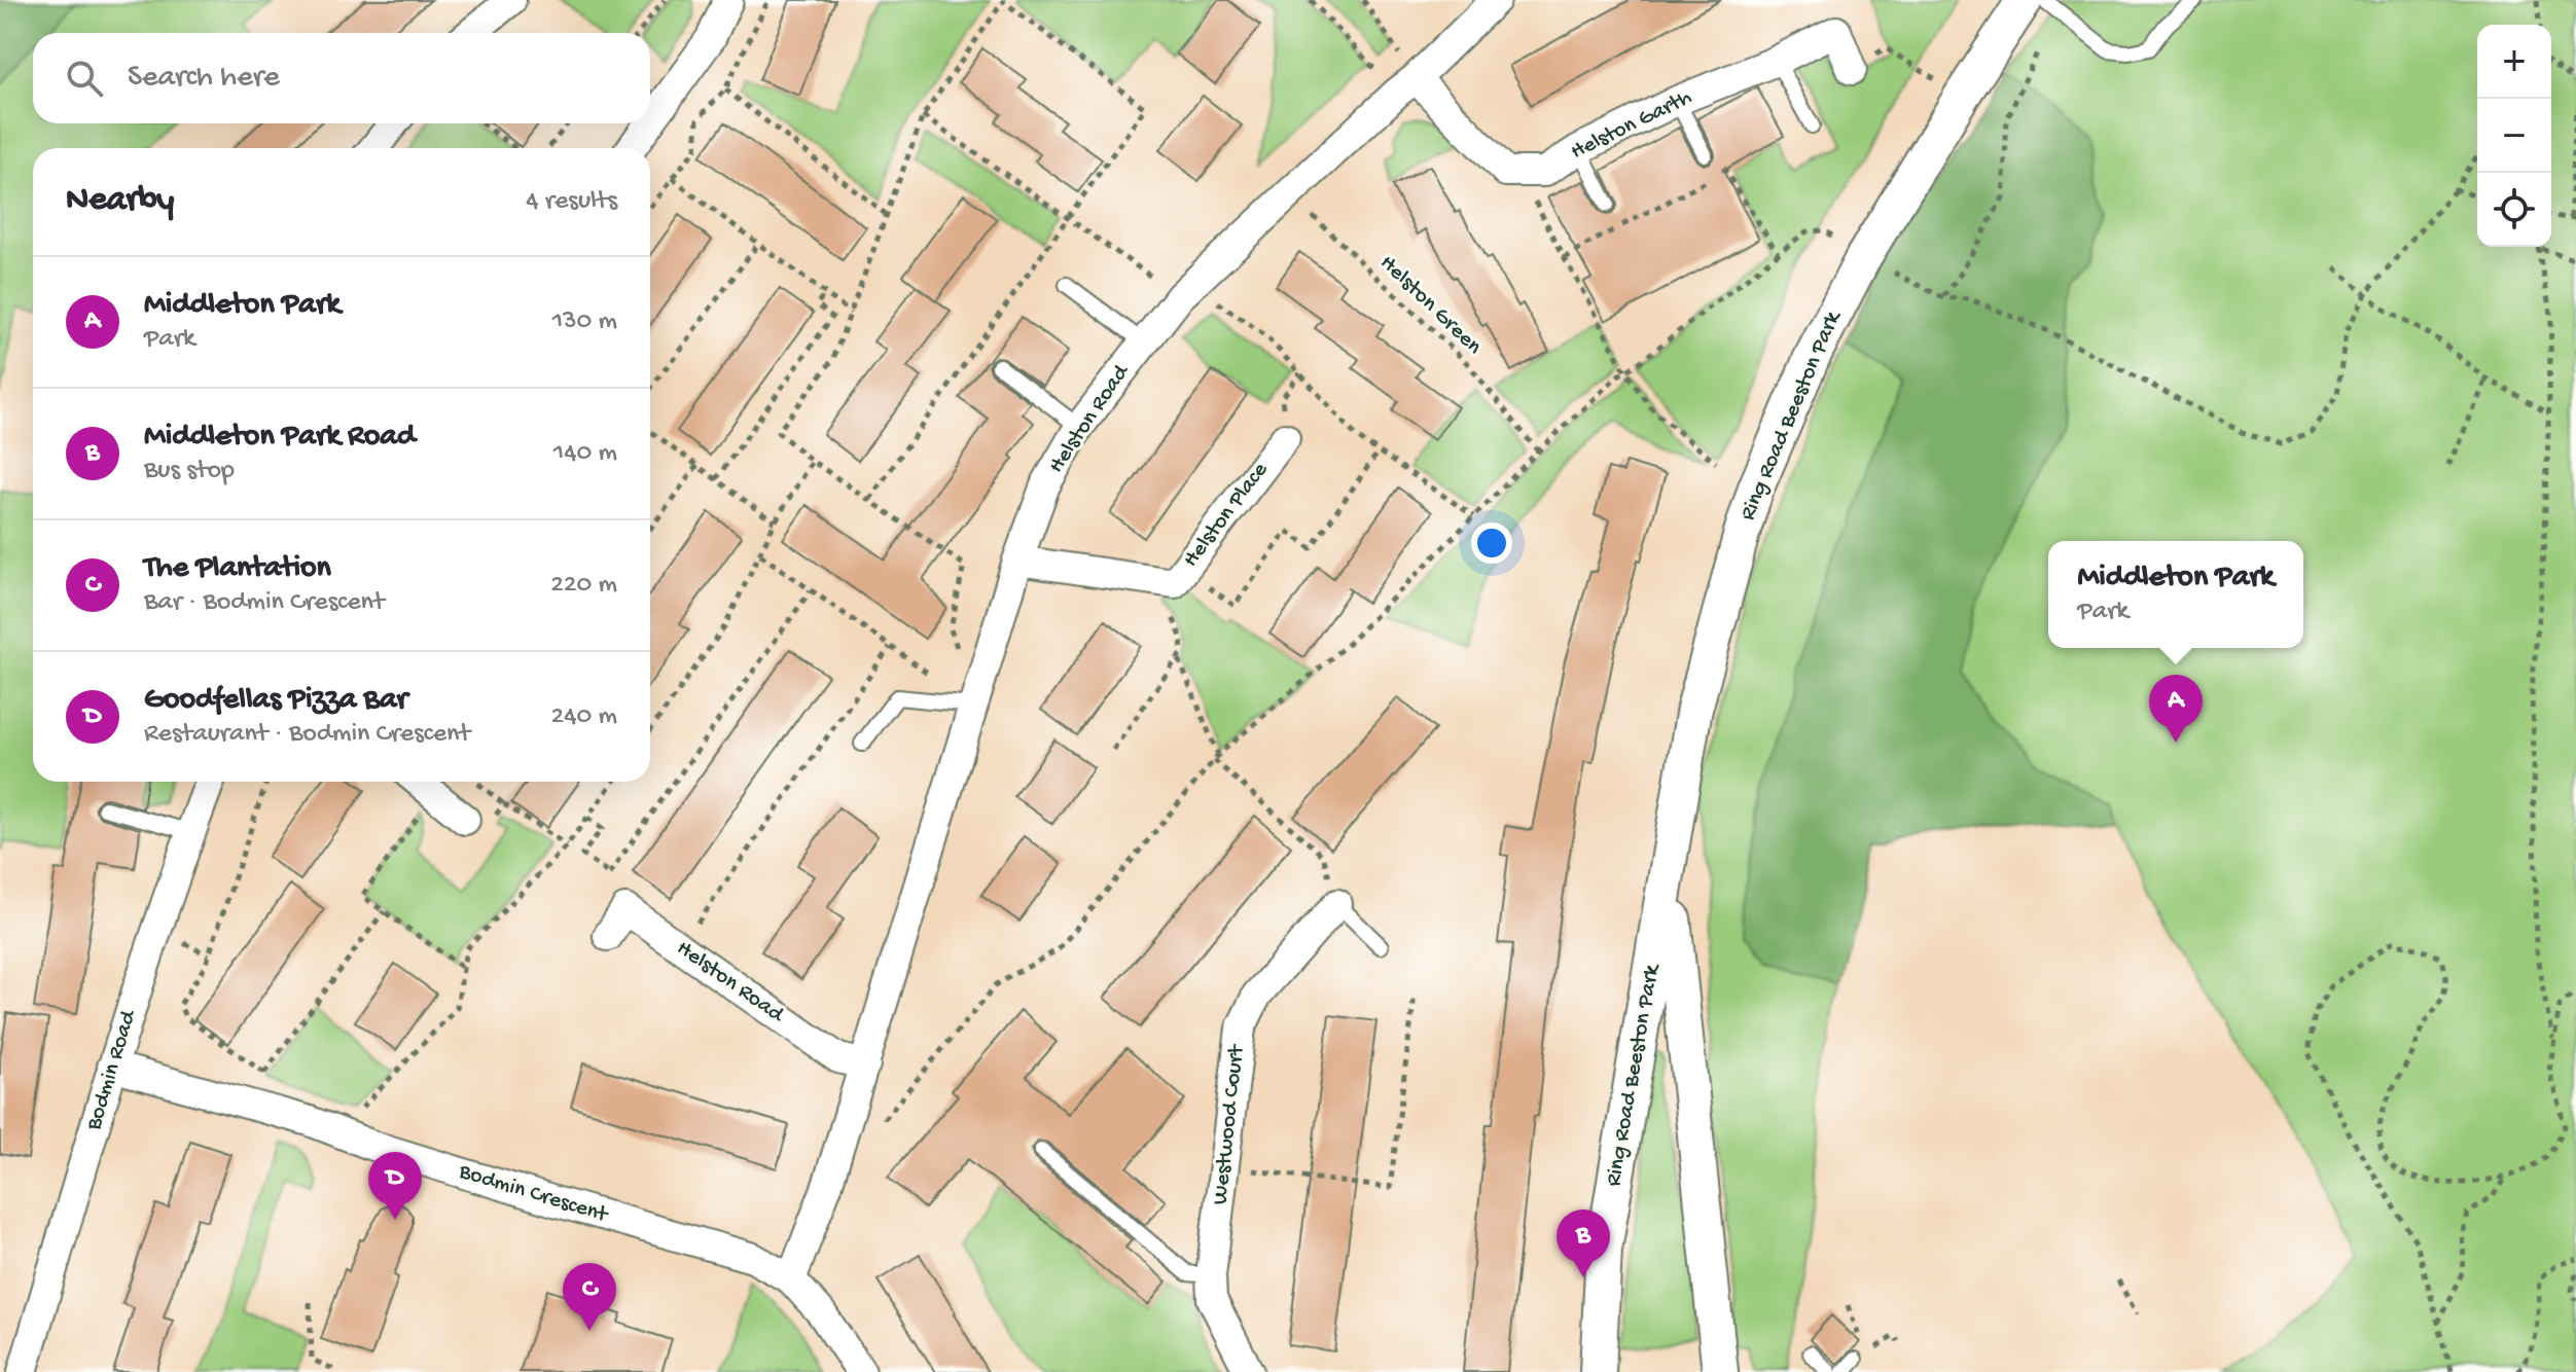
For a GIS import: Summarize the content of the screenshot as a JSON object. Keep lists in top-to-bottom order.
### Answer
{
  "streets": {
    "street": [
      "Helston Garth",
      "Ring Road Beeston Park",
      "Helston Road",
      "Helston Place",
      "Bodmin Road",
      "Westwood Court",
      "Bodmin Crescent"
    ],
    "path": ["Helston Green"]
  },
  "crossings": [
    ["Helston Green", "Helston Road"],
    ["Helston Road", "Helston Place"],
    ["Helston Road", "Bodmin Crescent"],
    ["Bodmin Road", "Bodmin Crescent"]
  ],
  "page": {
    "map_buttons": ["+", "−"],
    "search": "Search here",
    "heading": ["Nearby", "4 results"],
    "list": [
      {
        "mark": "A",
        "name": "Middleton Park",
        "note": "Park",
        "value": "130 m"
      },
      {
        "mark": "B",
        "name": "Middleton Park Road",
        "note": "Bus stop",
        "value": "140 m"
      },
      {
        "mark": "C",
        "name": "The Plantation",
        "note": "Bar · Bodmin Crescent",
        "value": "220 m"
      },
      {
        "mark": "D",
        "name": "Goodfellas Pizza Bar",
        "note": "Restaurant · Bodmin Crescent",
        "value": "240 m"
      }
    ],
    "popup": ["Middleton Park", "Park"],
    "pins": [
      "A",
      "D",
      "B",
      "C"
    ]
  }
}
